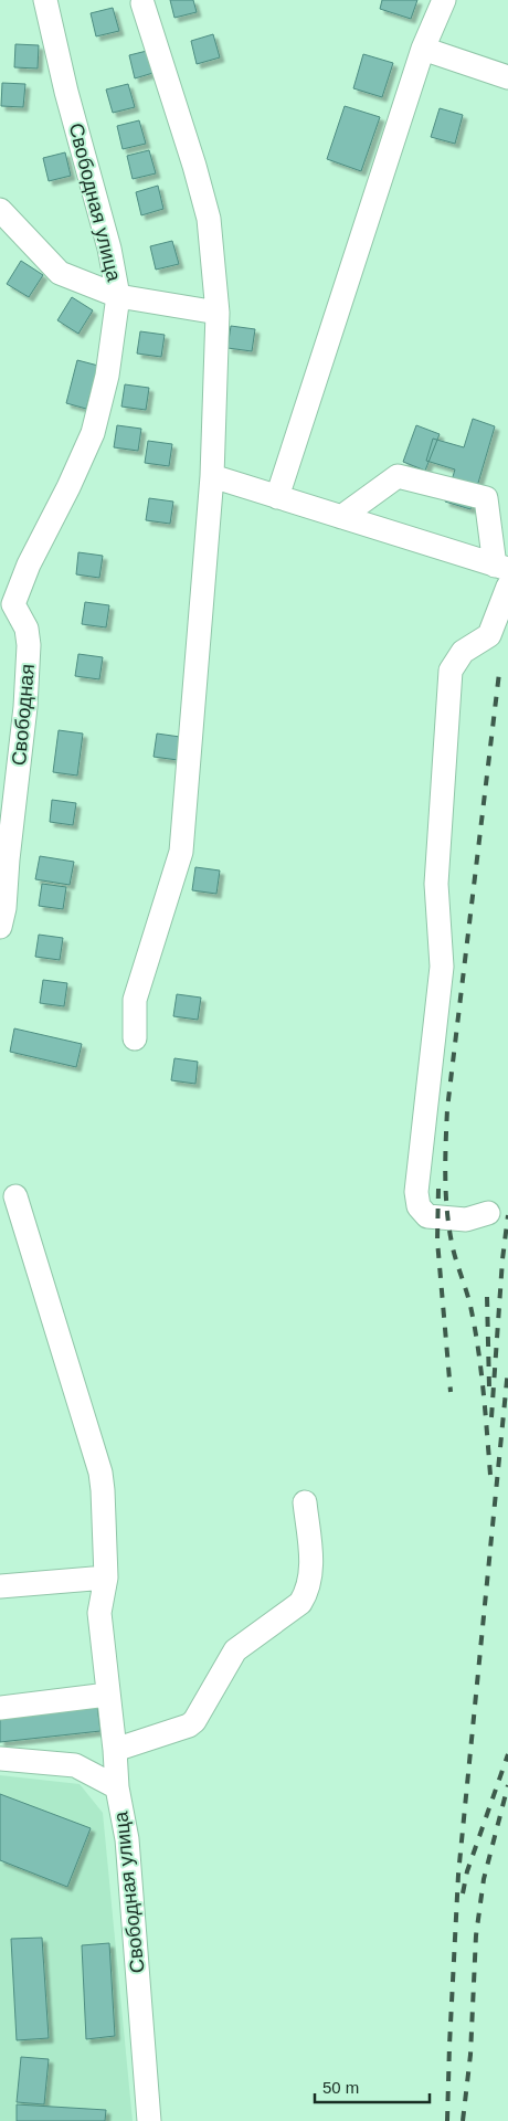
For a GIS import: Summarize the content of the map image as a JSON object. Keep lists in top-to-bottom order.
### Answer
{
  "streets": {
    "street": ["Свободная улица", "Свободная"]
  },
  "crossings": [
    ["Свободная улица", "Свободная"]
  ],
  "scale_bar": "50 m"
}
